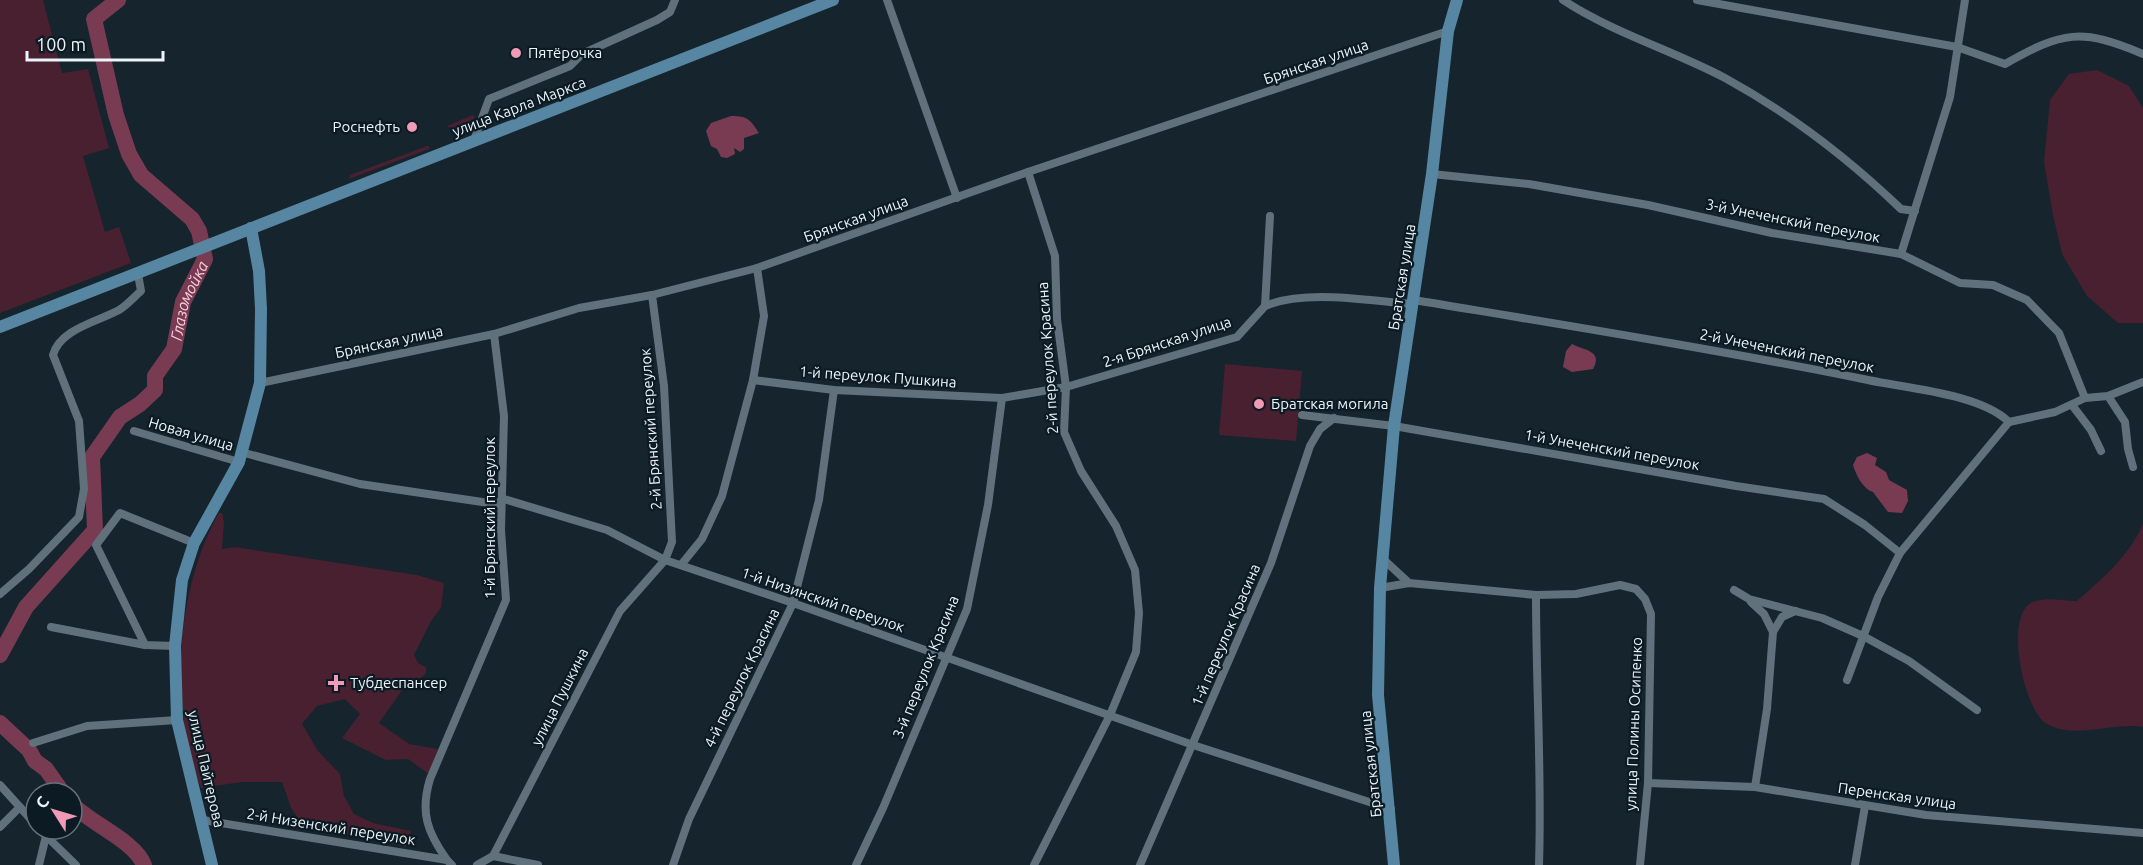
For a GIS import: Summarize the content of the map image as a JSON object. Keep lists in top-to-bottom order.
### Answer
{
  "streets": {
    "main road": ["улица Карла Маркса", "Братская улица", "улица Пайтерова"],
    "street": [
      "Брянская улица",
      "3-й Унеченский переулок",
      "2-я Брянская улица",
      "2-й Унеченский переулок",
      "2-й переулок Красина",
      "1-й переулок Пушкина",
      "2-й Брянский переулок",
      "Новая улица",
      "1-й Унеченский переулок",
      "1-й Брянский переулок",
      "1-й Низинский переулок",
      "1-й переулок Красина",
      "3-й переулок Красина",
      "4-й переулок Красина",
      "улица Пушкина",
      "улица Полины Осипенко",
      "Перенская улица",
      "2-й Низенский переулок"
    ]
  },
  "crossings": [
    ["Брянская улица", "Братская улица"],
    ["Брянская улица", "2-й переулок Красина"],
    ["Брянская улица", "2-й Брянский переулок"],
    ["Брянская улица", "1-й Брянский переулок"],
    ["Брянская улица", "улица Пайтерова"],
    ["улица Карла Маркса", "улица Пайтерова"],
    ["3-й Унеченский переулок", "Братская улица"],
    ["Братская улица", "2-й Унеченский переулок"],
    ["Братская улица", "1-й Унеченский переулок"],
    ["Братская улица", "1-й Низинский переулок"],
    ["2-я Брянская улица", "2-й переулок Красина"],
    ["2-я Брянская улица", "1-й переулок Пушкина"],
    ["2-я Брянская улица", "3-й переулок Красина"],
    ["2-й переулок Красина", "1-й Низинский переулок"],
    ["1-й переулок Пушкина", "3-й переулок Красина"],
    ["1-й переулок Пушкина", "4-й переулок Красина"],
    ["2-й Брянский переулок", "1-й Низинский переулок"],
    ["2-й Брянский переулок", "улица Пушкина"],
    ["Новая улица", "1-й Низинский переулок"],
    ["Новая улица", "улица Пайтерова"],
    ["1-й Унеченский переулок", "1-й переулок Красина"],
    ["1-й Брянский переулок", "1-й Низинский переулок"],
    ["1-й Брянский переулок", "2-й Низенский переулок"],
    ["1-й Низинский переулок", "1-й переулок Красина"],
    ["1-й Низинский переулок", "3-й переулок Красина"],
    ["1-й Низинский переулок", "4-й переулок Красина"],
    ["1-й Низинский переулок", "улица Пушкина"],
    ["1-й Низинский переулок", "улица Пайтерова"],
    ["улица Полины Осипенко", "Перенская улица"],
    ["улица Пайтерова", "2-й Низенский переулок"]
  ],
  "water": ["Глазомойка"],
  "places": {
    "other": ["Пятёрочка", "Роснефть", "Братская могила"],
    "health": ["Тубдеспансер"]
  },
  "scale_bar": "100 m",
  "north": "top left"
}
